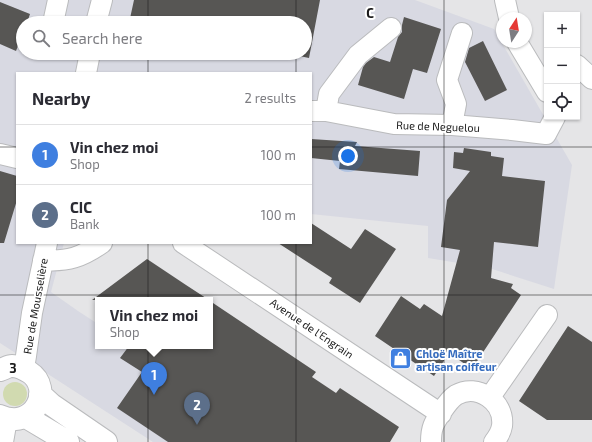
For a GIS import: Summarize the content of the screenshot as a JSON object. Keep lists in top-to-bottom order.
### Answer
{
  "streets": {
    "street": ["Rue de Neguelou", "Rue de Mousselière", "Avenue de l'Engrain"]
  },
  "places": {
    "shop": ["Chloë Maître artisan coiffeur"]
  },
  "north": "top",
  "page": {
    "map_buttons": ["+", "−"],
    "search": "Search here",
    "heading": ["Nearby", "2 results"],
    "list": [
      {
        "mark": "1",
        "name": "Vin chez moi",
        "note": "Shop",
        "value": "100 m"
      },
      {
        "mark": "2",
        "name": "CIC",
        "note": "Bank",
        "value": "100 m"
      }
    ],
    "popup": ["Vin chez moi", "Shop"],
    "pins": ["1", "2"]
  },
  "grid": {
    "columns": ["C"],
    "rows": ["3"]
  }
}
